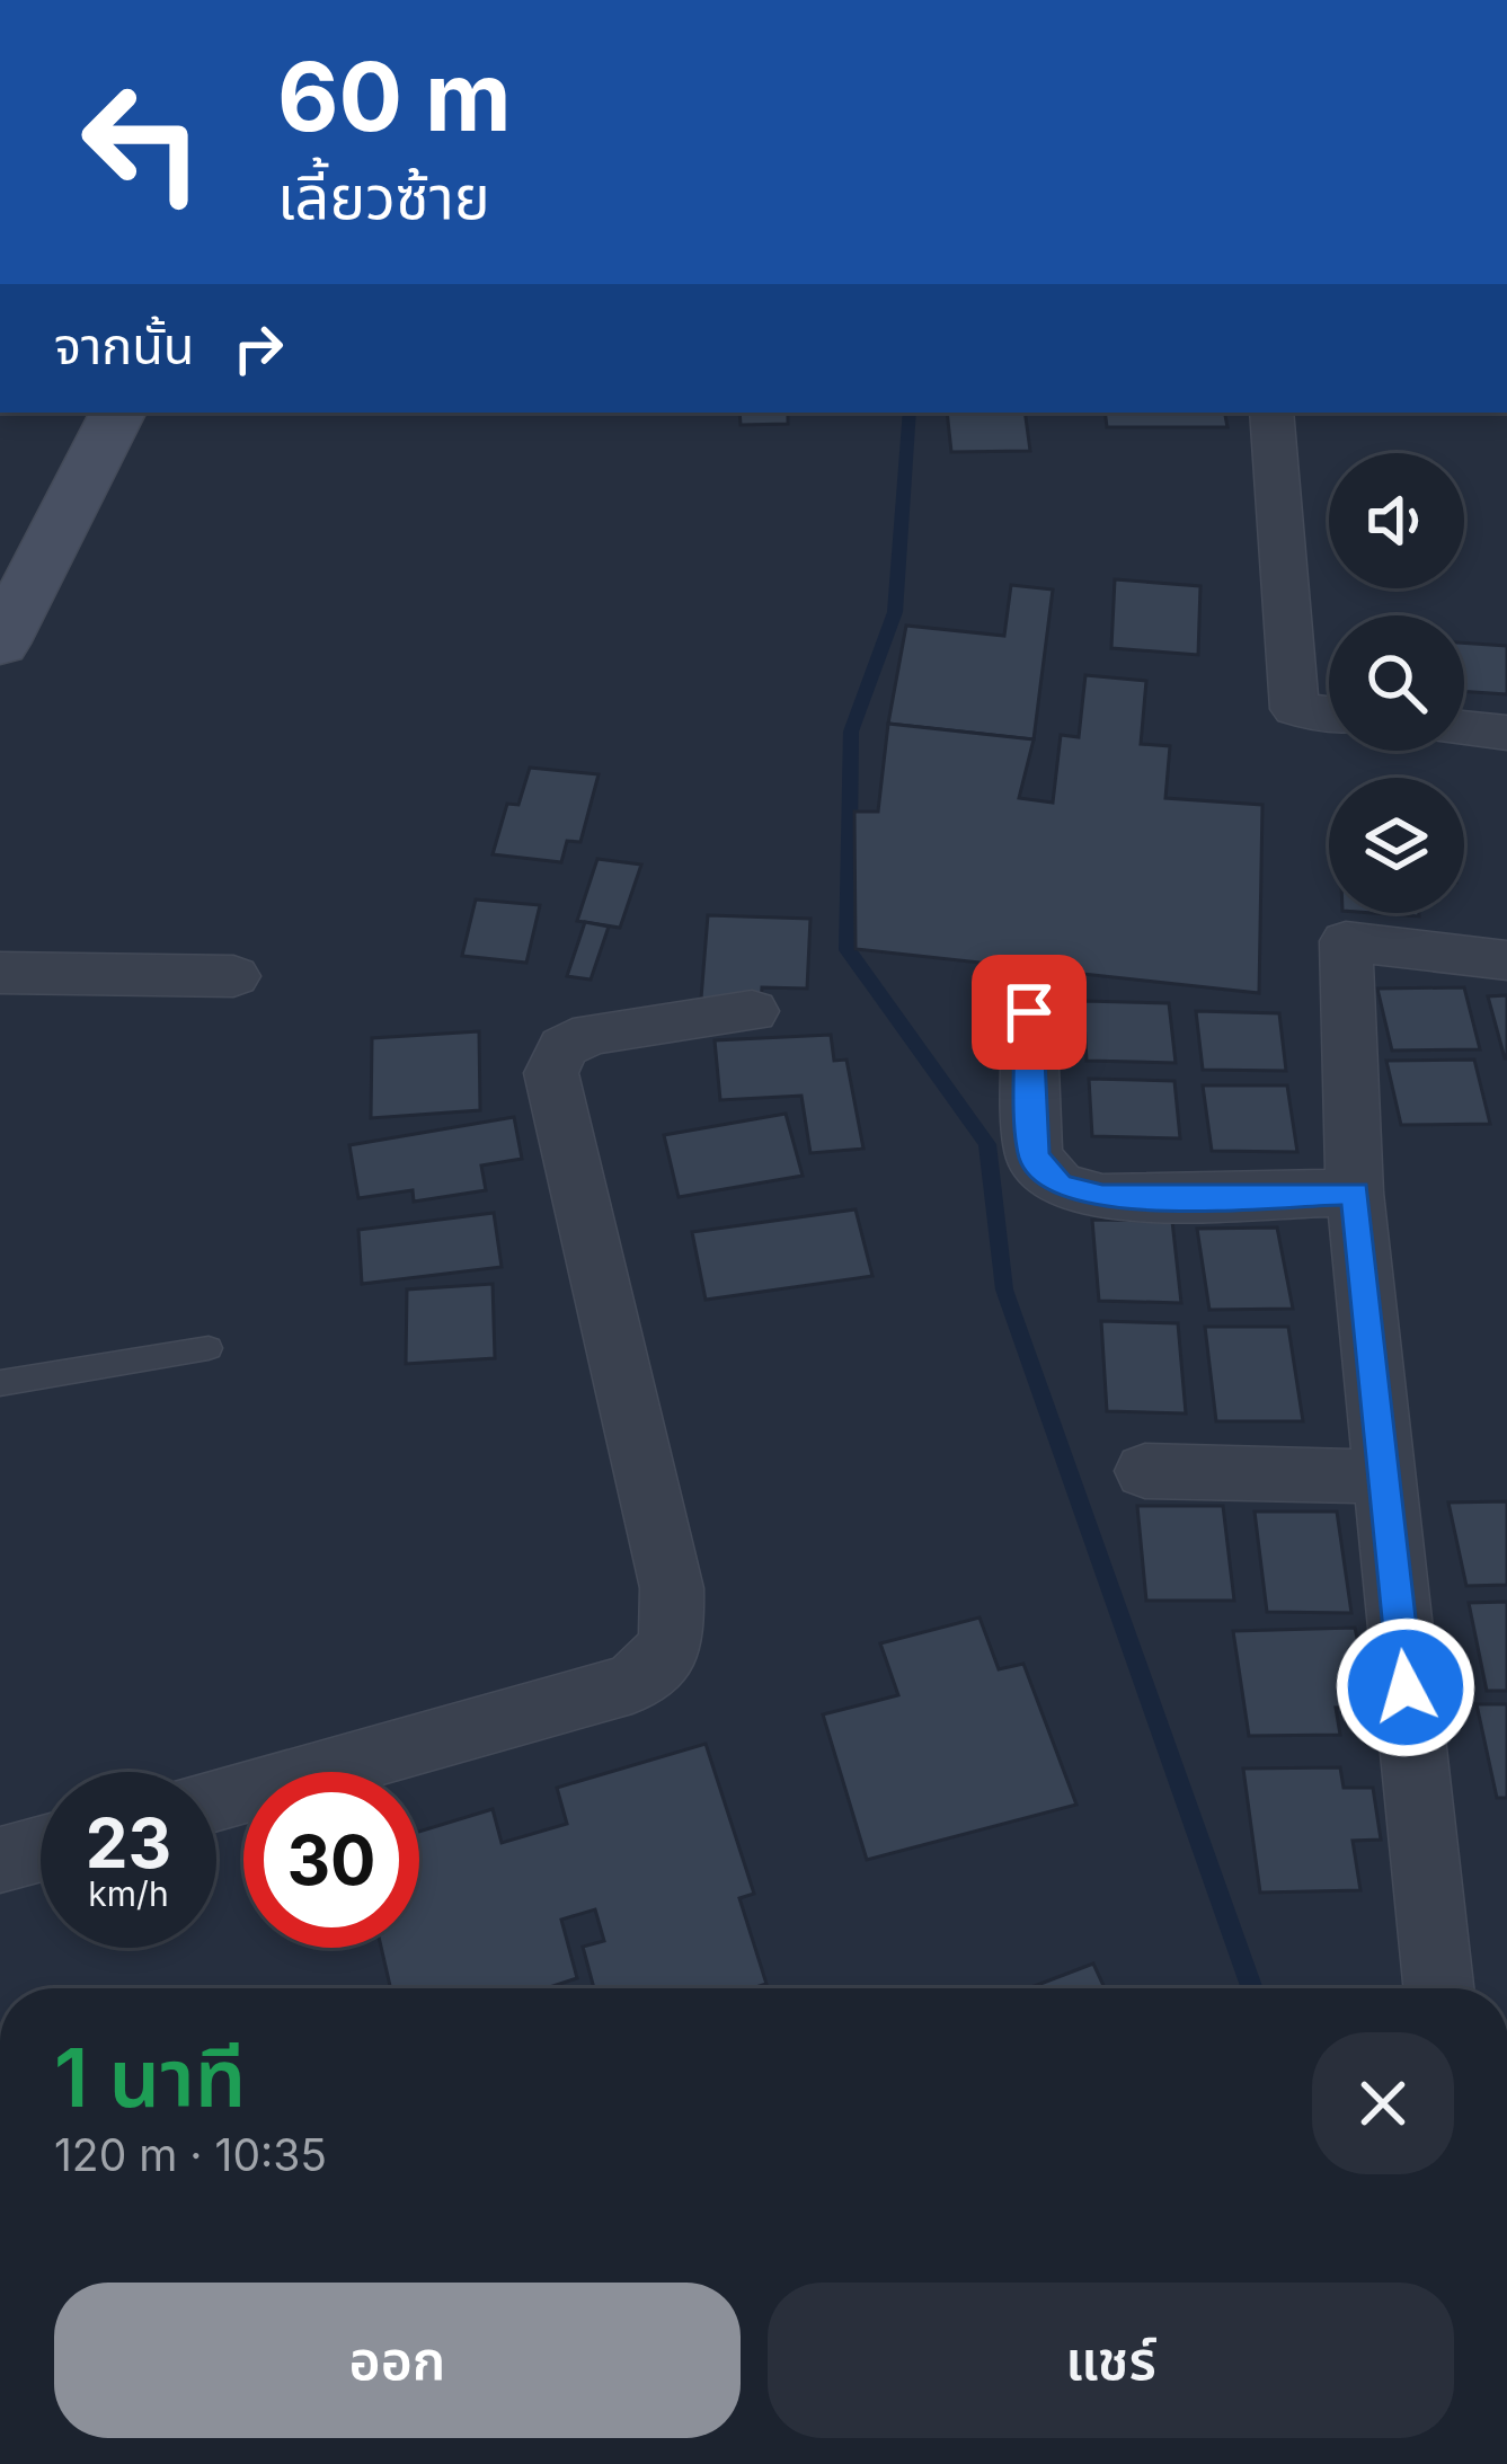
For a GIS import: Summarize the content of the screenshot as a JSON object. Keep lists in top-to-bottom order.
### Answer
{
  "page": {
    "turn": ["60 m", "เลี้ยวซ้าย"],
    "then": "จากนั้น",
    "speed": "23 km/h",
    "limit": "30",
    "heading": ["1 นาที", "120 m · 10:35"],
    "buttons": ["ออก", "แชร์"]
  }
}
